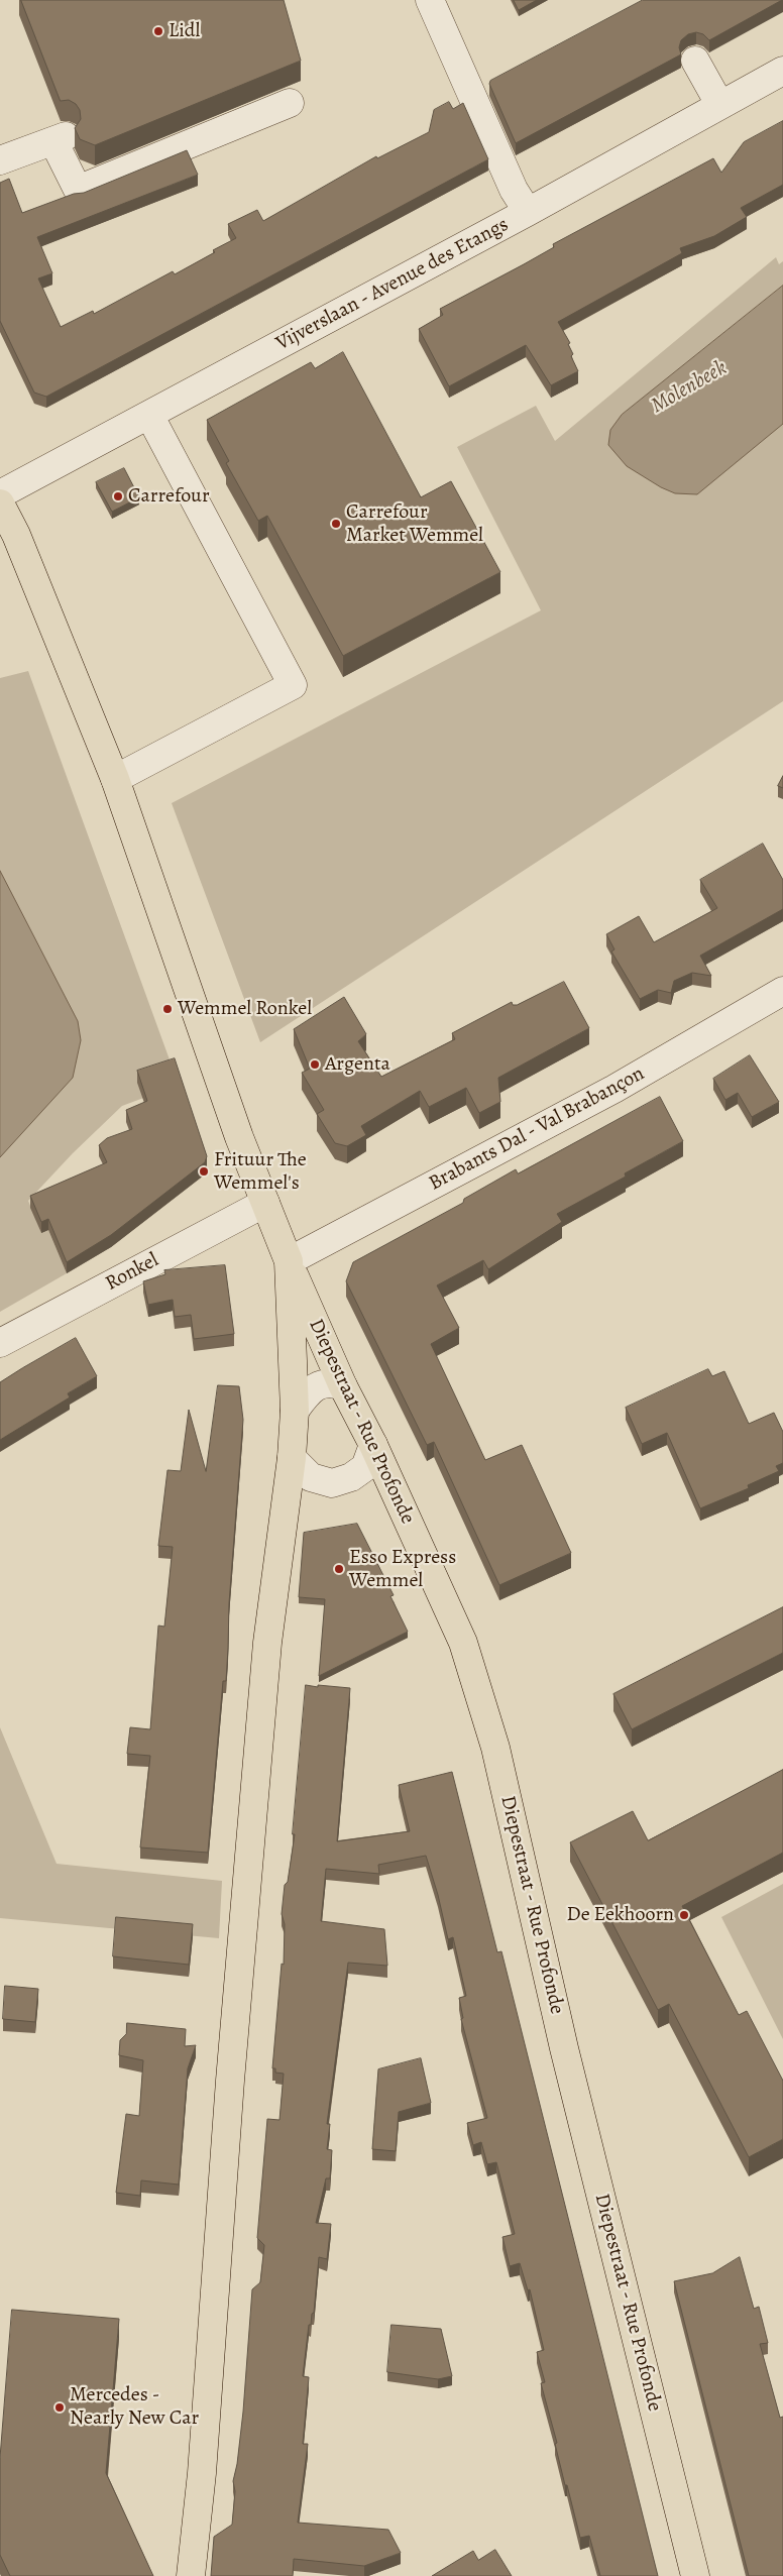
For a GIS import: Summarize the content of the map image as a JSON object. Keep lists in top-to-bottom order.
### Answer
{
  "streets": {
    "main road": ["Diepestraat - Rue Profonde"],
    "street": ["Vijverslaan - Avenue des Etangs", "Brabants Dal - Val Brabançon", "Ronkel"]
  },
  "crossings": [
    ["Brabants Dal - Val Brabançon", "Diepestraat - Rue Profonde"],
    ["Ronkel", "Diepestraat - Rue Profonde"]
  ],
  "water": ["Molenbeek"],
  "places": [
    "Lidl",
    "Carrefour",
    "Carrefour Market Wemmel",
    "Wemmel Ronkel",
    "Argenta",
    "Frituur The Wemmel's",
    "Esso Express Wemmel",
    "De Eekhoorn",
    "Mercedes - Nearly New Car"
  ]
}
